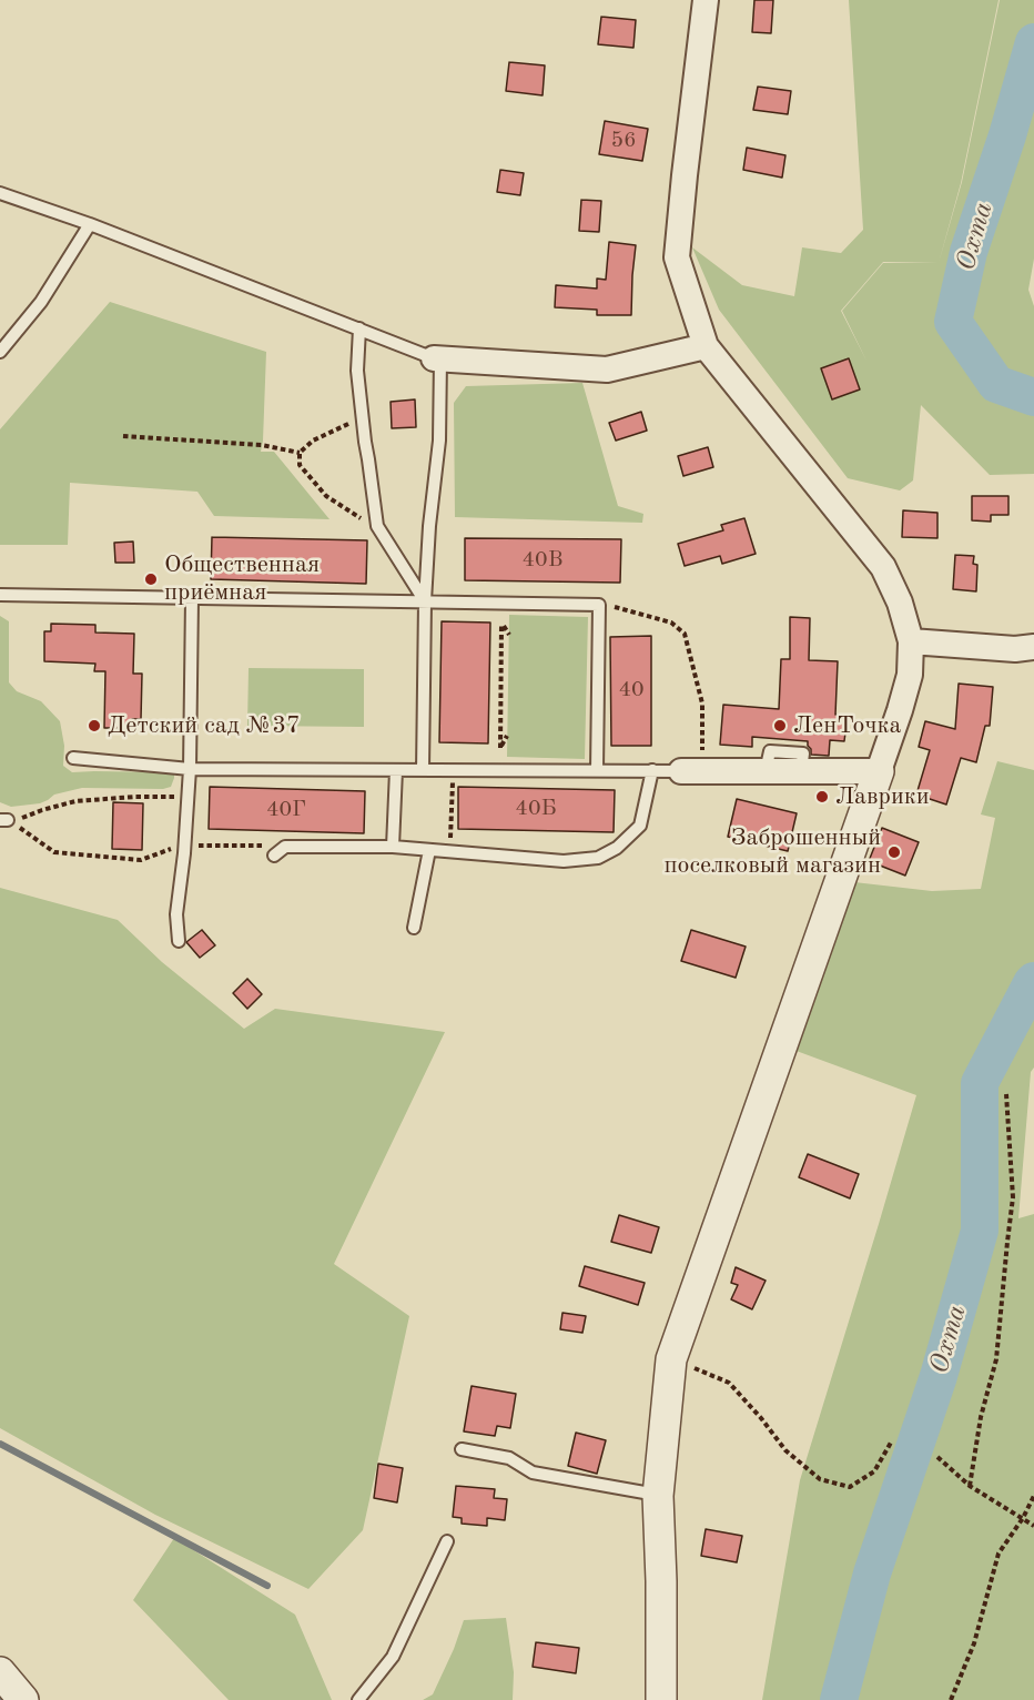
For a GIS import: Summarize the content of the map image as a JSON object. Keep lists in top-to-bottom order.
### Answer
{
  "water": ["Охта"],
  "places": [
    "Общественная приёмная",
    "Детский сад №37",
    "ЛенТочка",
    "Лаврики",
    "Заброшенный поселковый магазин"
  ],
  "house_numbers": [
    "56",
    "40В",
    "40",
    "40Б",
    "40Г"
  ]
}
